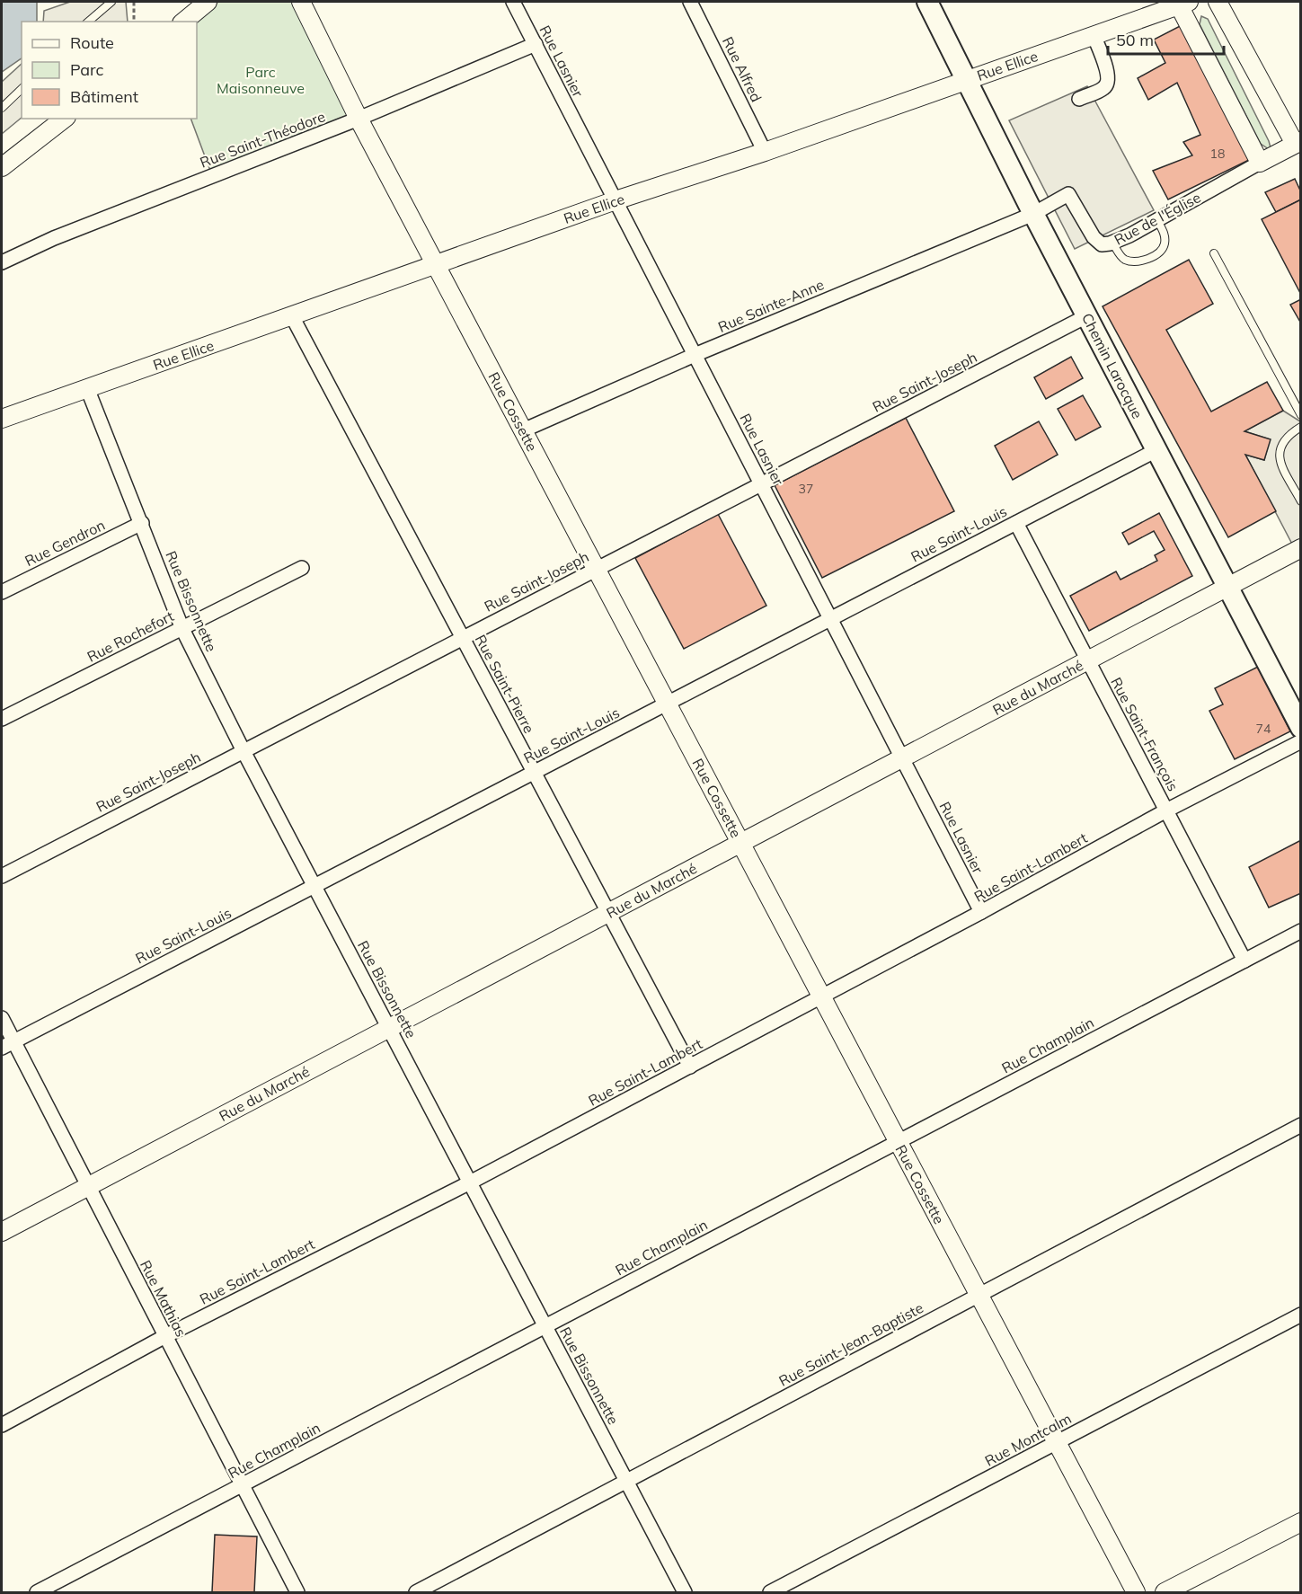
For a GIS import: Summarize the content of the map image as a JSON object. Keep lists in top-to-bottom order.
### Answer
{
  "streets": {
    "main road": ["Chemin Larocque"],
    "street": [
      "Rue Lasnier",
      "Rue Ellice",
      "Rue Alfred",
      "Rue Saint-Théodore",
      "Rue de l'Église",
      "Rue Sainte-Anne",
      "Rue Saint-Joseph",
      "Rue Cossette",
      "Rue Saint-Louis",
      "Rue Gendron",
      "Rue Bissonnette",
      "Rue Rochefort",
      "Rue Saint-Pierre",
      "Rue du Marché",
      "Rue Saint-François",
      "Rue Saint-Lambert",
      "Rue Champlain",
      "Rue Mathias",
      "Rue Saint-Jean-Baptiste",
      "Rue Montcalm"
    ]
  },
  "crossings": [
    ["Rue Lasnier", "Rue Ellice"],
    ["Rue Lasnier", "Rue Saint-Théodore"],
    ["Rue Lasnier", "Rue Sainte-Anne"],
    ["Rue Lasnier", "Rue Saint-Joseph"],
    ["Rue Lasnier", "Rue Saint-Louis"],
    ["Rue Lasnier", "Rue du Marché"],
    ["Rue Lasnier", "Rue Saint-Lambert"],
    ["Rue Ellice", "Rue Alfred"],
    ["Rue Ellice", "Chemin Larocque"],
    ["Rue Ellice", "Rue Cossette"],
    ["Rue Ellice", "Rue Bissonnette"],
    ["Rue Ellice", "Rue Saint-Pierre"],
    ["Rue Saint-Théodore", "Rue Cossette"],
    ["Rue de l'Église", "Rue Sainte-Anne"],
    ["Rue de l'Église", "Chemin Larocque"],
    ["Rue Sainte-Anne", "Chemin Larocque"],
    ["Rue Sainte-Anne", "Rue Cossette"],
    ["Chemin Larocque", "Rue Saint-Joseph"],
    ["Chemin Larocque", "Rue Saint-Louis"],
    ["Chemin Larocque", "Rue du Marché"],
    ["Rue Saint-Joseph", "Rue Cossette"],
    ["Rue Saint-Joseph", "Rue Bissonnette"],
    ["Rue Saint-Joseph", "Rue Saint-Pierre"],
    ["Rue Cossette", "Rue Saint-Louis"],
    ["Rue Cossette", "Rue du Marché"],
    ["Rue Cossette", "Rue Saint-Lambert"],
    ["Rue Cossette", "Rue Champlain"],
    ["Rue Cossette", "Rue Saint-Jean-Baptiste"],
    ["Rue Cossette", "Rue Montcalm"],
    ["Rue Saint-Louis", "Rue Bissonnette"],
    ["Rue Saint-Louis", "Rue Saint-Pierre"],
    ["Rue Saint-Louis", "Rue Saint-François"],
    ["Rue Saint-Louis", "Rue Mathias"],
    ["Rue Gendron", "Rue Bissonnette"],
    ["Rue Bissonnette", "Rue Rochefort"],
    ["Rue Bissonnette", "Rue du Marché"],
    ["Rue Bissonnette", "Rue Saint-Lambert"],
    ["Rue Bissonnette", "Rue Champlain"],
    ["Rue Bissonnette", "Rue Saint-Jean-Baptiste"],
    ["Rue Saint-Pierre", "Rue du Marché"],
    ["Rue Saint-Pierre", "Rue Saint-Lambert"],
    ["Rue du Marché", "Rue Saint-François"],
    ["Rue du Marché", "Rue Mathias"],
    ["Rue Saint-François", "Rue Saint-Lambert"],
    ["Rue Saint-François", "Rue Champlain"],
    ["Rue Saint-Lambert", "Rue Mathias"],
    ["Rue Champlain", "Rue Mathias"]
  ],
  "parks": ["Parc Maisonneuve"],
  "house_numbers": ["18", "37", "74"],
  "legend": ["Route", "Parc", "Bâtiment"],
  "scale_bar": "50 m"
}
